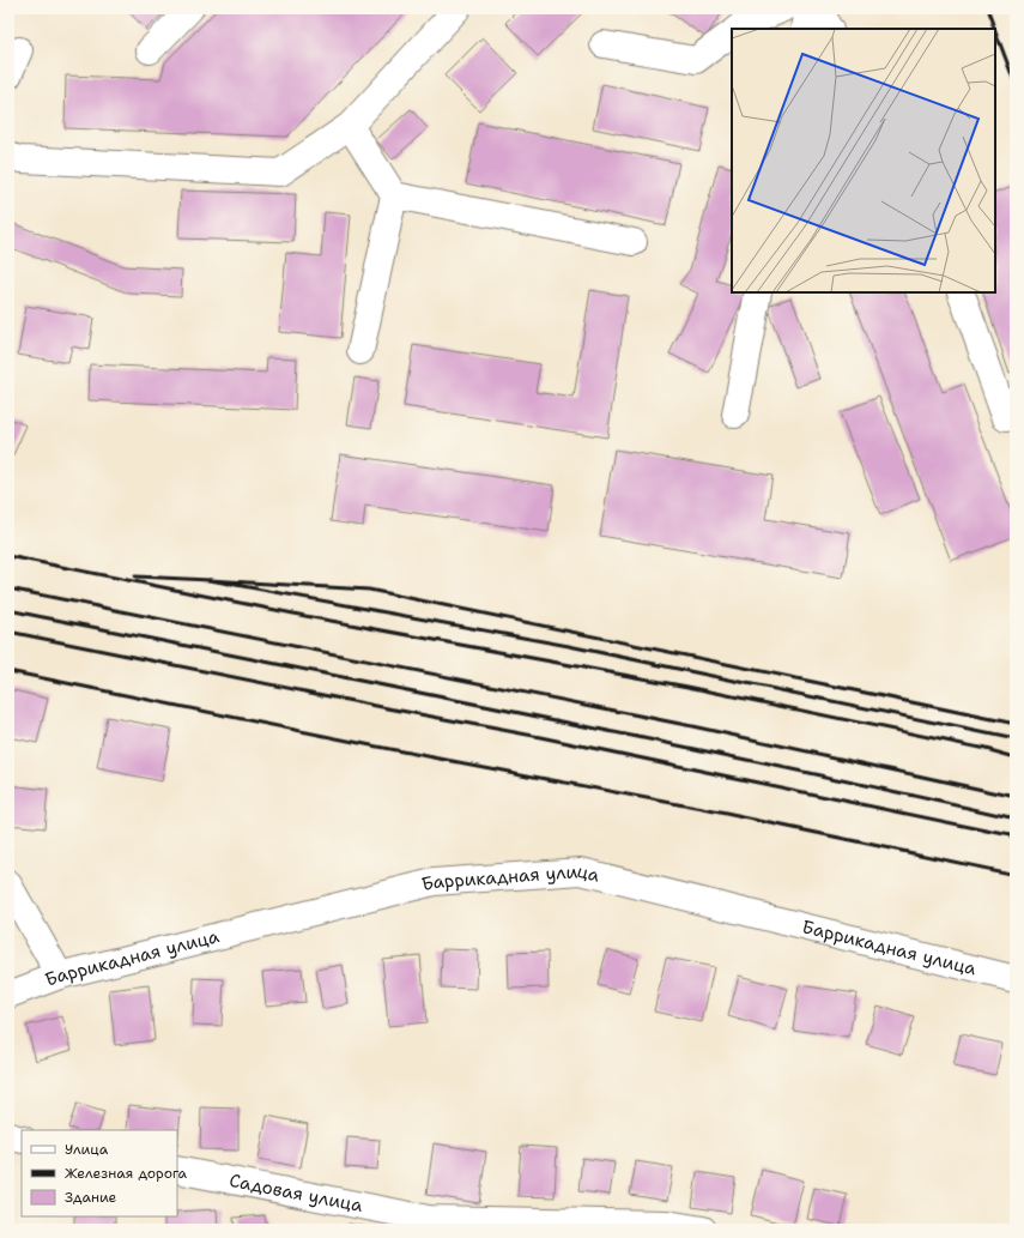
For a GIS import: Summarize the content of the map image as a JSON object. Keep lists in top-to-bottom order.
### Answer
{
  "streets": {
    "street": ["Баррикадная улица", "Садовая улица"]
  },
  "legend": ["Улица", "Железная дорога", "Здание"]
}
